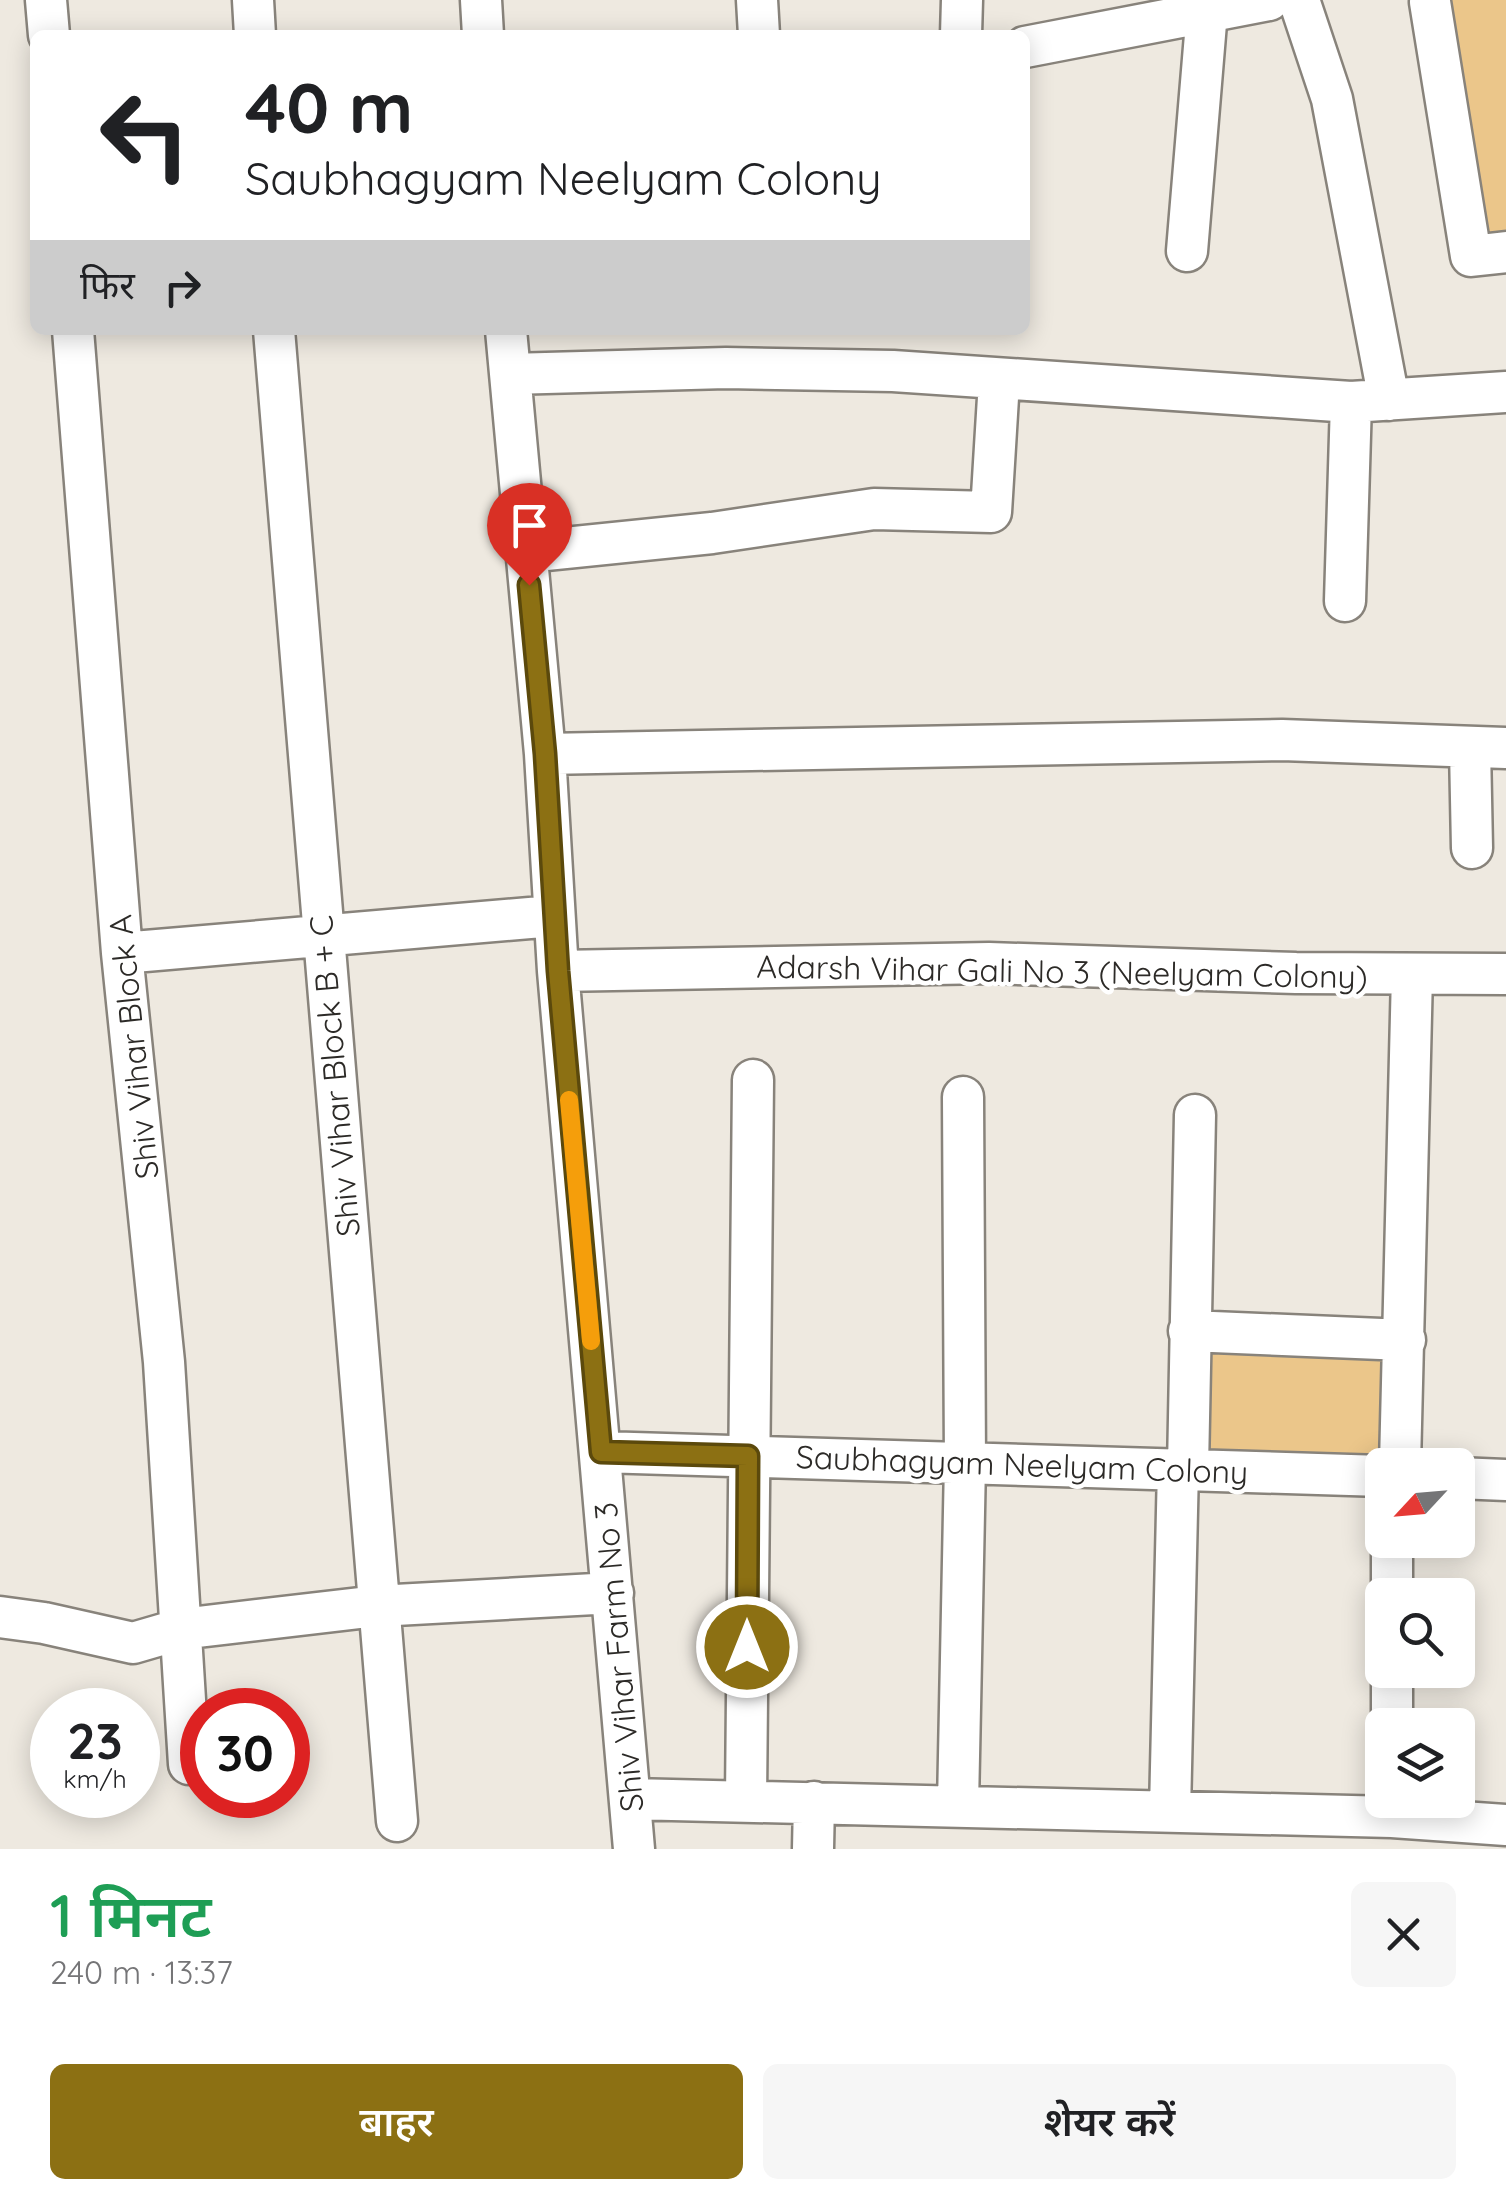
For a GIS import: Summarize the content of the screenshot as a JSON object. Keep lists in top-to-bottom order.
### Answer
{
  "streets": {
    "street": [
      "Adarsh Vihar Gali No 3 (Neelyam Colony)",
      "Shiv Vihar Block A",
      "Shiv Vihar Block B + C",
      "Saubhagyam Neelyam Colony",
      "Shiv Vihar Farm No 3"
    ]
  },
  "crossings": [
    ["Adarsh Vihar Gali No 3 (Neelyam Colony)", "Shiv Vihar Farm No 3"],
    ["Saubhagyam Neelyam Colony", "Shiv Vihar Farm No 3"]
  ],
  "north": "bottom left",
  "page": {
    "turn": ["40 m", "Saubhagyam Neelyam Colony"],
    "then": "फिर",
    "speed": "23 km/h",
    "limit": "30",
    "heading": ["1 मिनट", "240 m · 13:37"],
    "buttons": ["बाहर", "शेयर करें"]
  }
}
